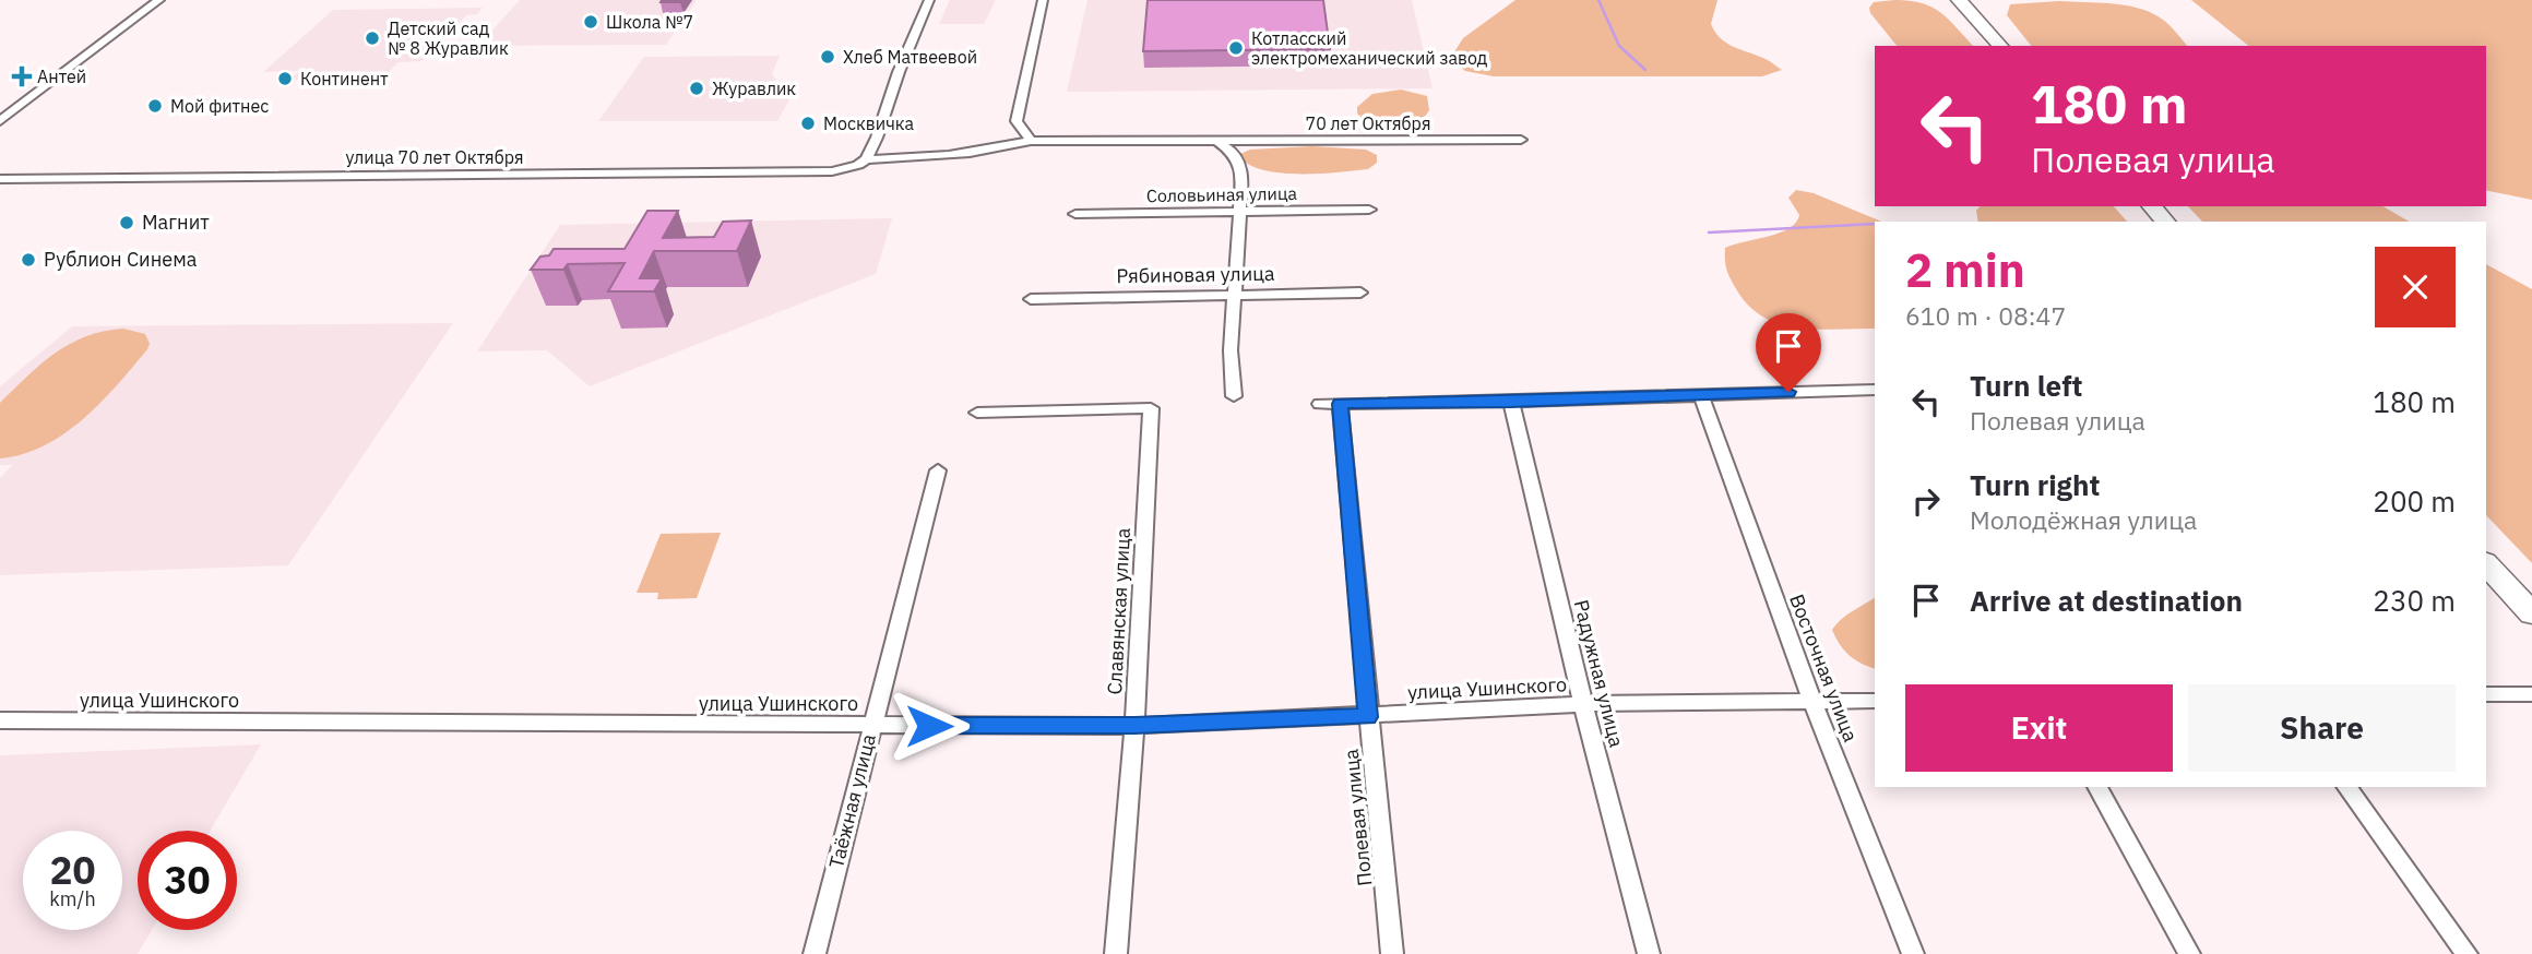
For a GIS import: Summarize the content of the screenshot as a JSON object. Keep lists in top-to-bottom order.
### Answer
{
  "streets": {
    "street": [
      "70 лет Октября",
      "улица 70 лет Октября",
      "Соловьиная улица",
      "Рябиновая улица",
      "Славянская улица",
      "Восточная улица",
      "Радужная улица",
      "улица Ушинского",
      "Таёжная улица",
      "Полевая улица"
    ]
  },
  "crossings": [
    ["70 лет Октября", "улица 70 лет Октября"],
    ["Славянская улица", "улица Ушинского"],
    ["Восточная улица", "улица Ушинского"],
    ["Радужная улица", "улица Ушинского"],
    ["улица Ушинского", "Таёжная улица"],
    ["улица Ушинского", "Полевая улица"]
  ],
  "places": {
    "other": [
      "Школа №7",
      "Детский сад № 8 Журавлик",
      "Котласский электромеханический завод",
      "Хлеб Матвеевой",
      "Континент",
      "Журавлик",
      "Мой фитнес",
      "Москвичка",
      "Магнит",
      "Рублион Синема"
    ],
    "health": ["Антей"]
  },
  "page": {
    "turn": ["180 m", "Полевая улица"],
    "heading": ["2 min", "610 m · 08:47"],
    "list": [
      {
        "name": "Turn left",
        "note": "Полевая улица",
        "value": "180 m"
      },
      {
        "name": "Turn right",
        "note": "Молодёжная улица",
        "value": "200 m"
      },
      {
        "name": "Arrive at destination",
        "value": "230 m"
      }
    ],
    "buttons": ["Exit", "Share"],
    "speed": "20 km/h",
    "limit": "30"
  }
}
